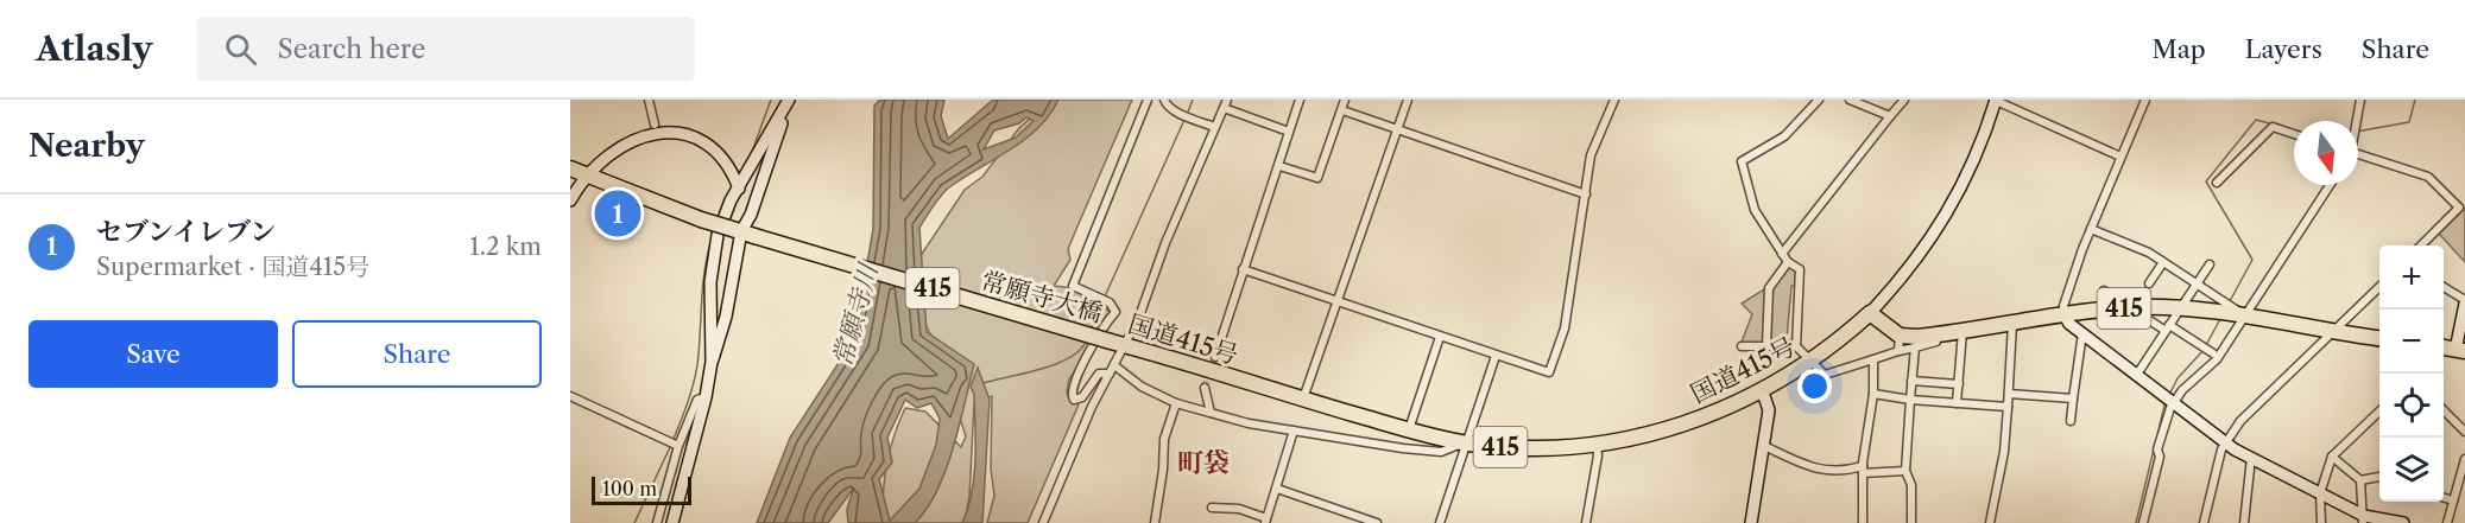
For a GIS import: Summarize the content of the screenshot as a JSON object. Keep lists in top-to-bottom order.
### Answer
{
  "streets": {
    "highway": ["415", "常願寺大橋", "国道415号"]
  },
  "crossings": [
    ["415", "常願寺大橋"],
    ["常願寺大橋", "国道415号"]
  ],
  "districts": ["町袋"],
  "water": ["常願寺川"],
  "scale_bar": "100 m",
  "north": "bottom",
  "page": {
    "header": "Atlasly",
    "search": "Search here",
    "nav": ["Map", "Layers", "Share"],
    "heading": "Nearby",
    "pins": "1",
    "list": [
      {
        "mark": "1",
        "name": "セブンイレブン",
        "note": "Supermarket · 国道415号",
        "value": "1.2 km"
      }
    ],
    "map_buttons": ["+", "−"],
    "buttons": ["Save", "Share"],
    "scale": "100 m"
  }
}
